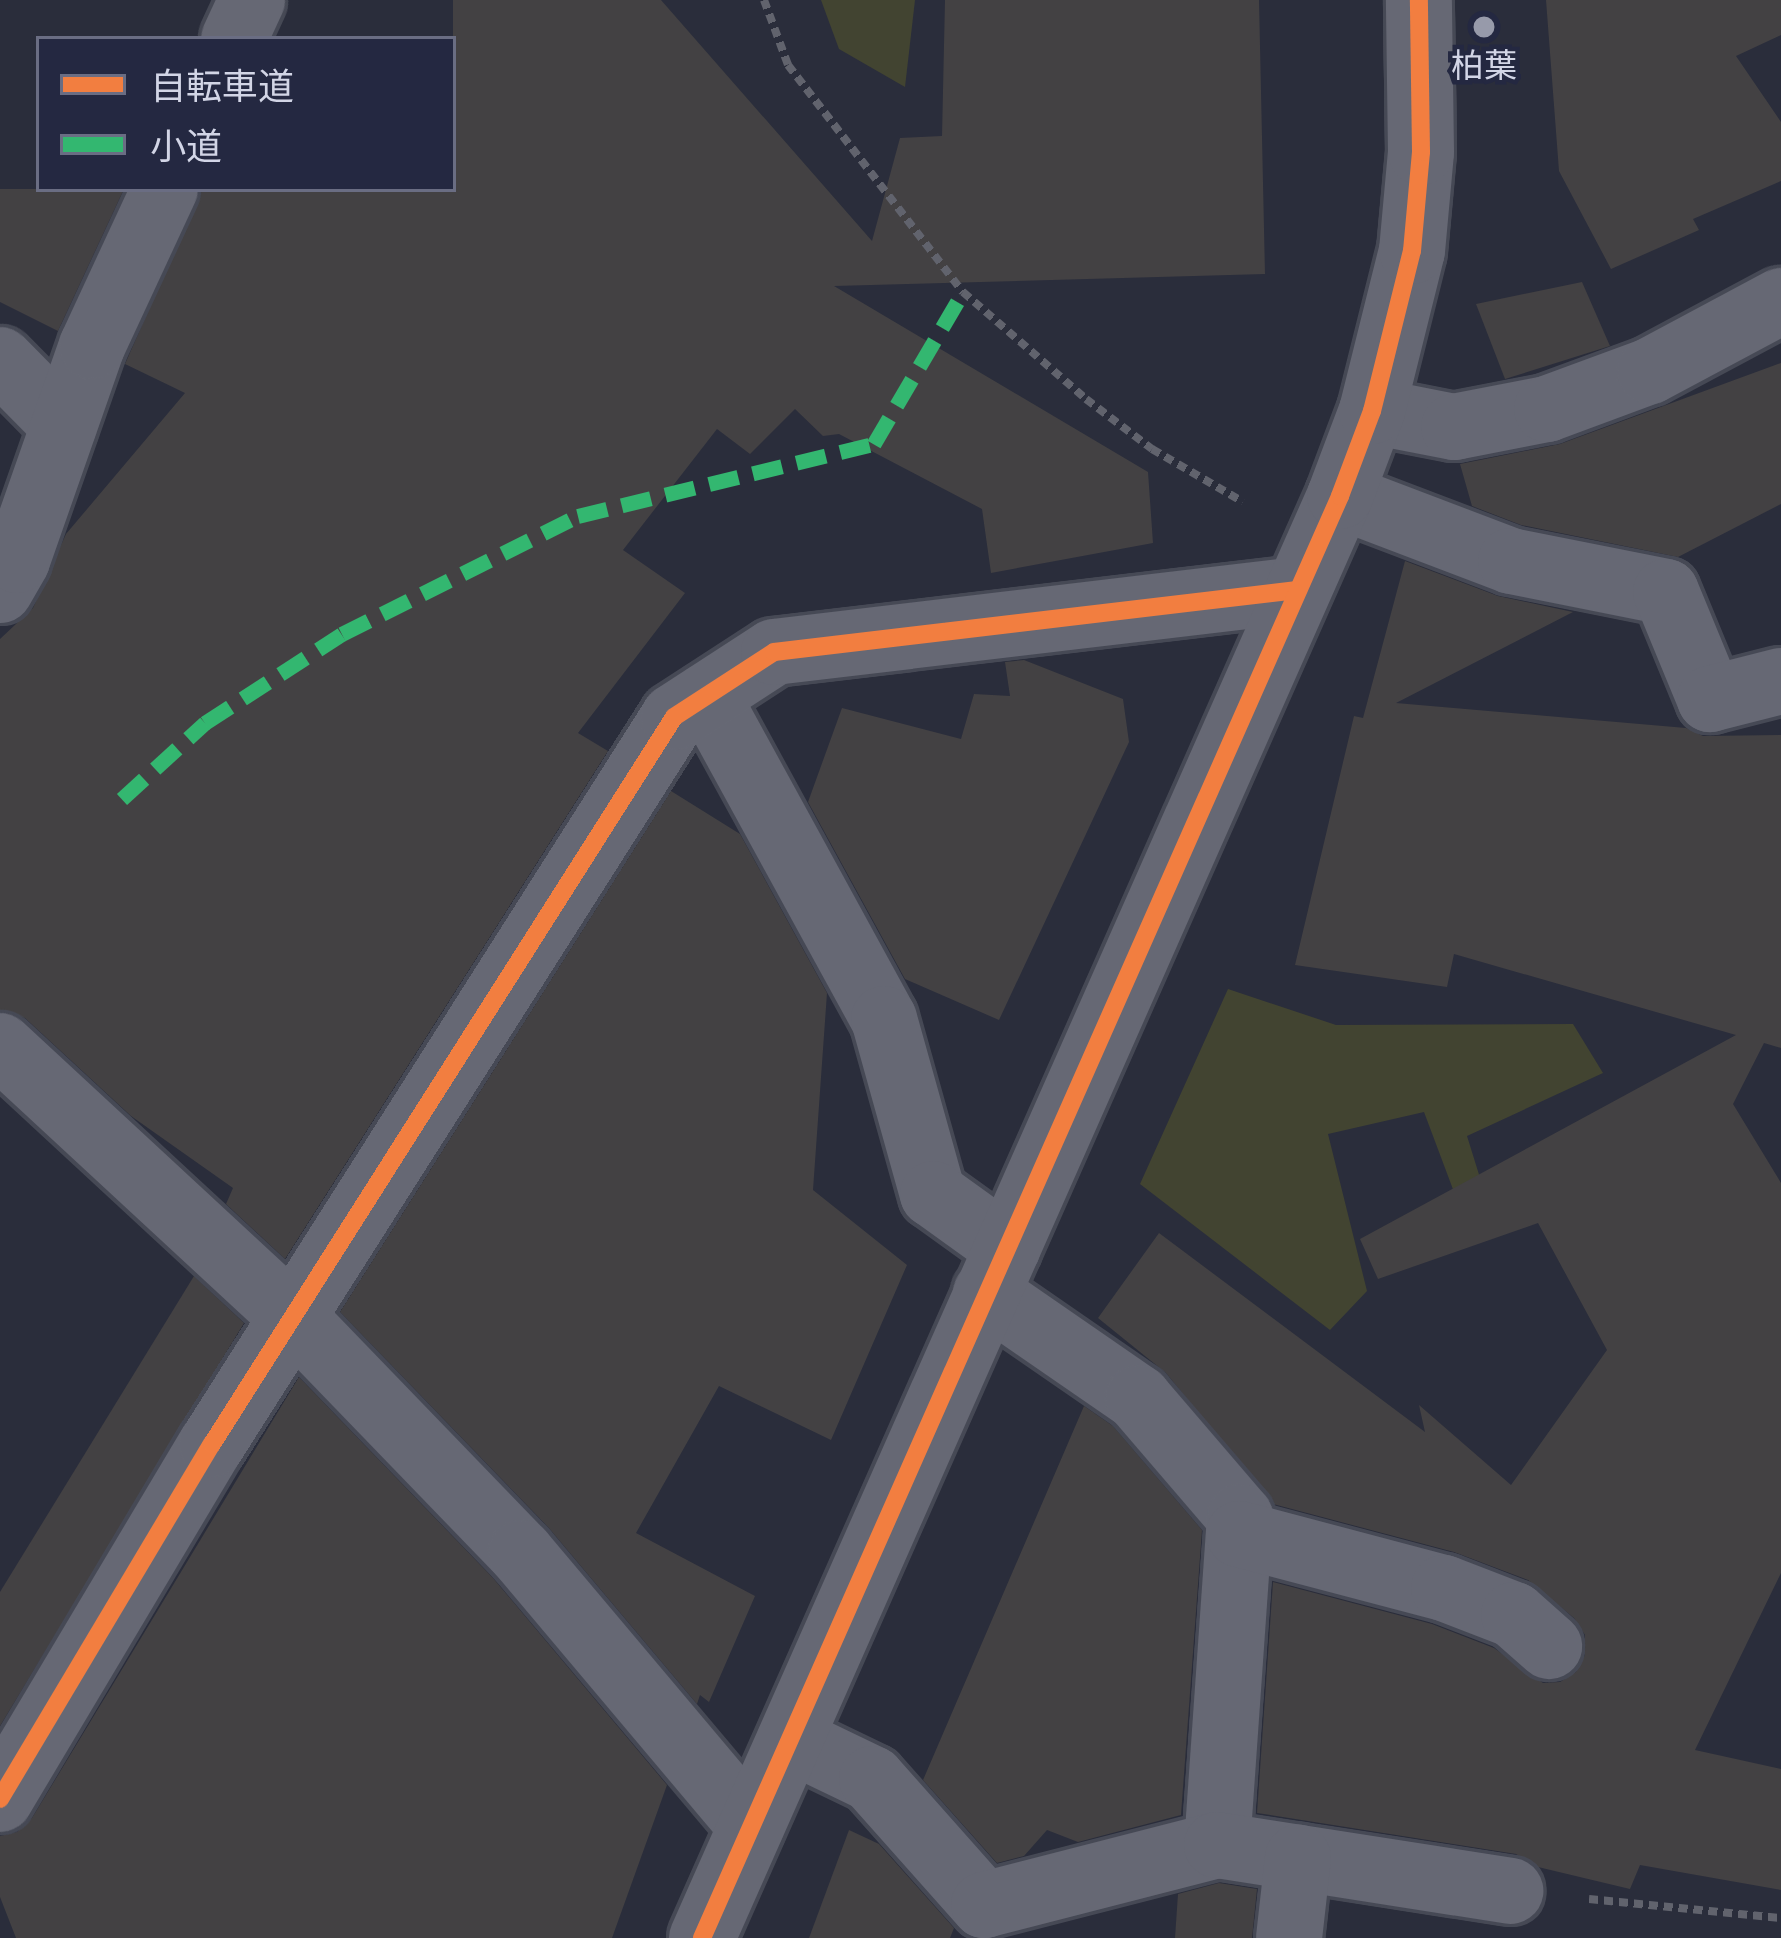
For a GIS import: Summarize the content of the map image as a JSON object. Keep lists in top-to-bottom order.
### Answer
{
  "places": ["柏葉"],
  "legend": ["自転車道", "小道"]
}
